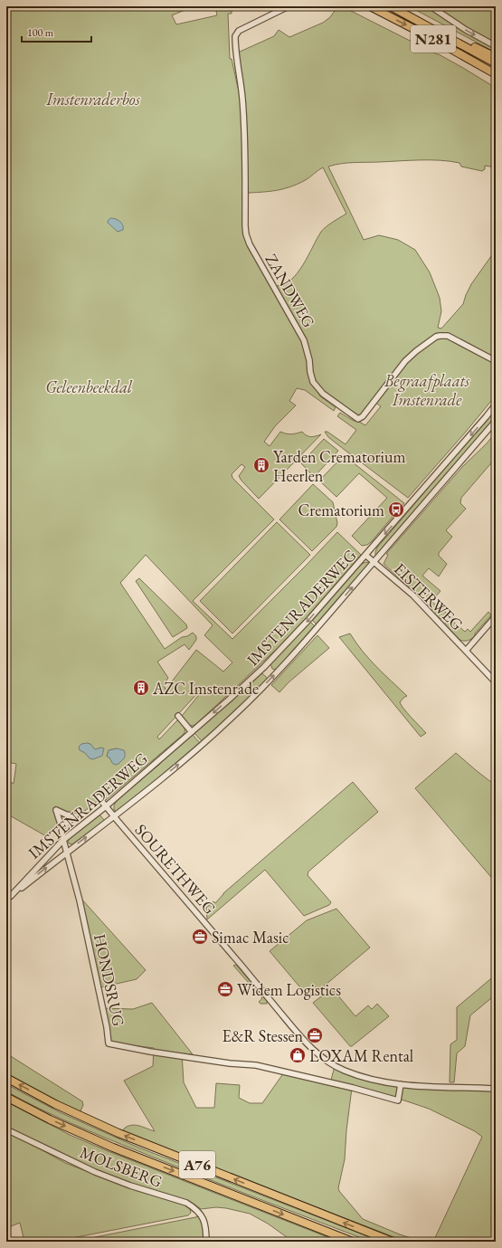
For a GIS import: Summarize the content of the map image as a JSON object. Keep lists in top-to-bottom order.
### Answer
{
  "streets": {
    "highway": ["N281", "A76"],
    "street": [
      "ZANDWEG",
      "EISTERWEG",
      "IMSTENRADERWEG",
      "SOURETHWEG",
      "HONDSRUG",
      "MOLSBERG"
    ]
  },
  "crossings": [
    ["EISTERWEG", "IMSTENRADERWEG"],
    ["IMSTENRADERWEG", "SOURETHWEG"],
    ["IMSTENRADERWEG", "HONDSRUG"],
    ["SOURETHWEG", "HONDSRUG"]
  ],
  "parks": ["Imstenraderbos", "Begraafplaats Imstenrade", "Geleenbeekdal"],
  "places": {
    "building": ["Yarden Crematorium Heerlen", "AZC Imstenrade"],
    "bus stop": ["Crematorium"],
    "office": ["Simac Masic", "Widem Logistics", "E&R Stessen"],
    "shop": ["LOXAM Rental"]
  },
  "scale_bar": "100 m"
}
